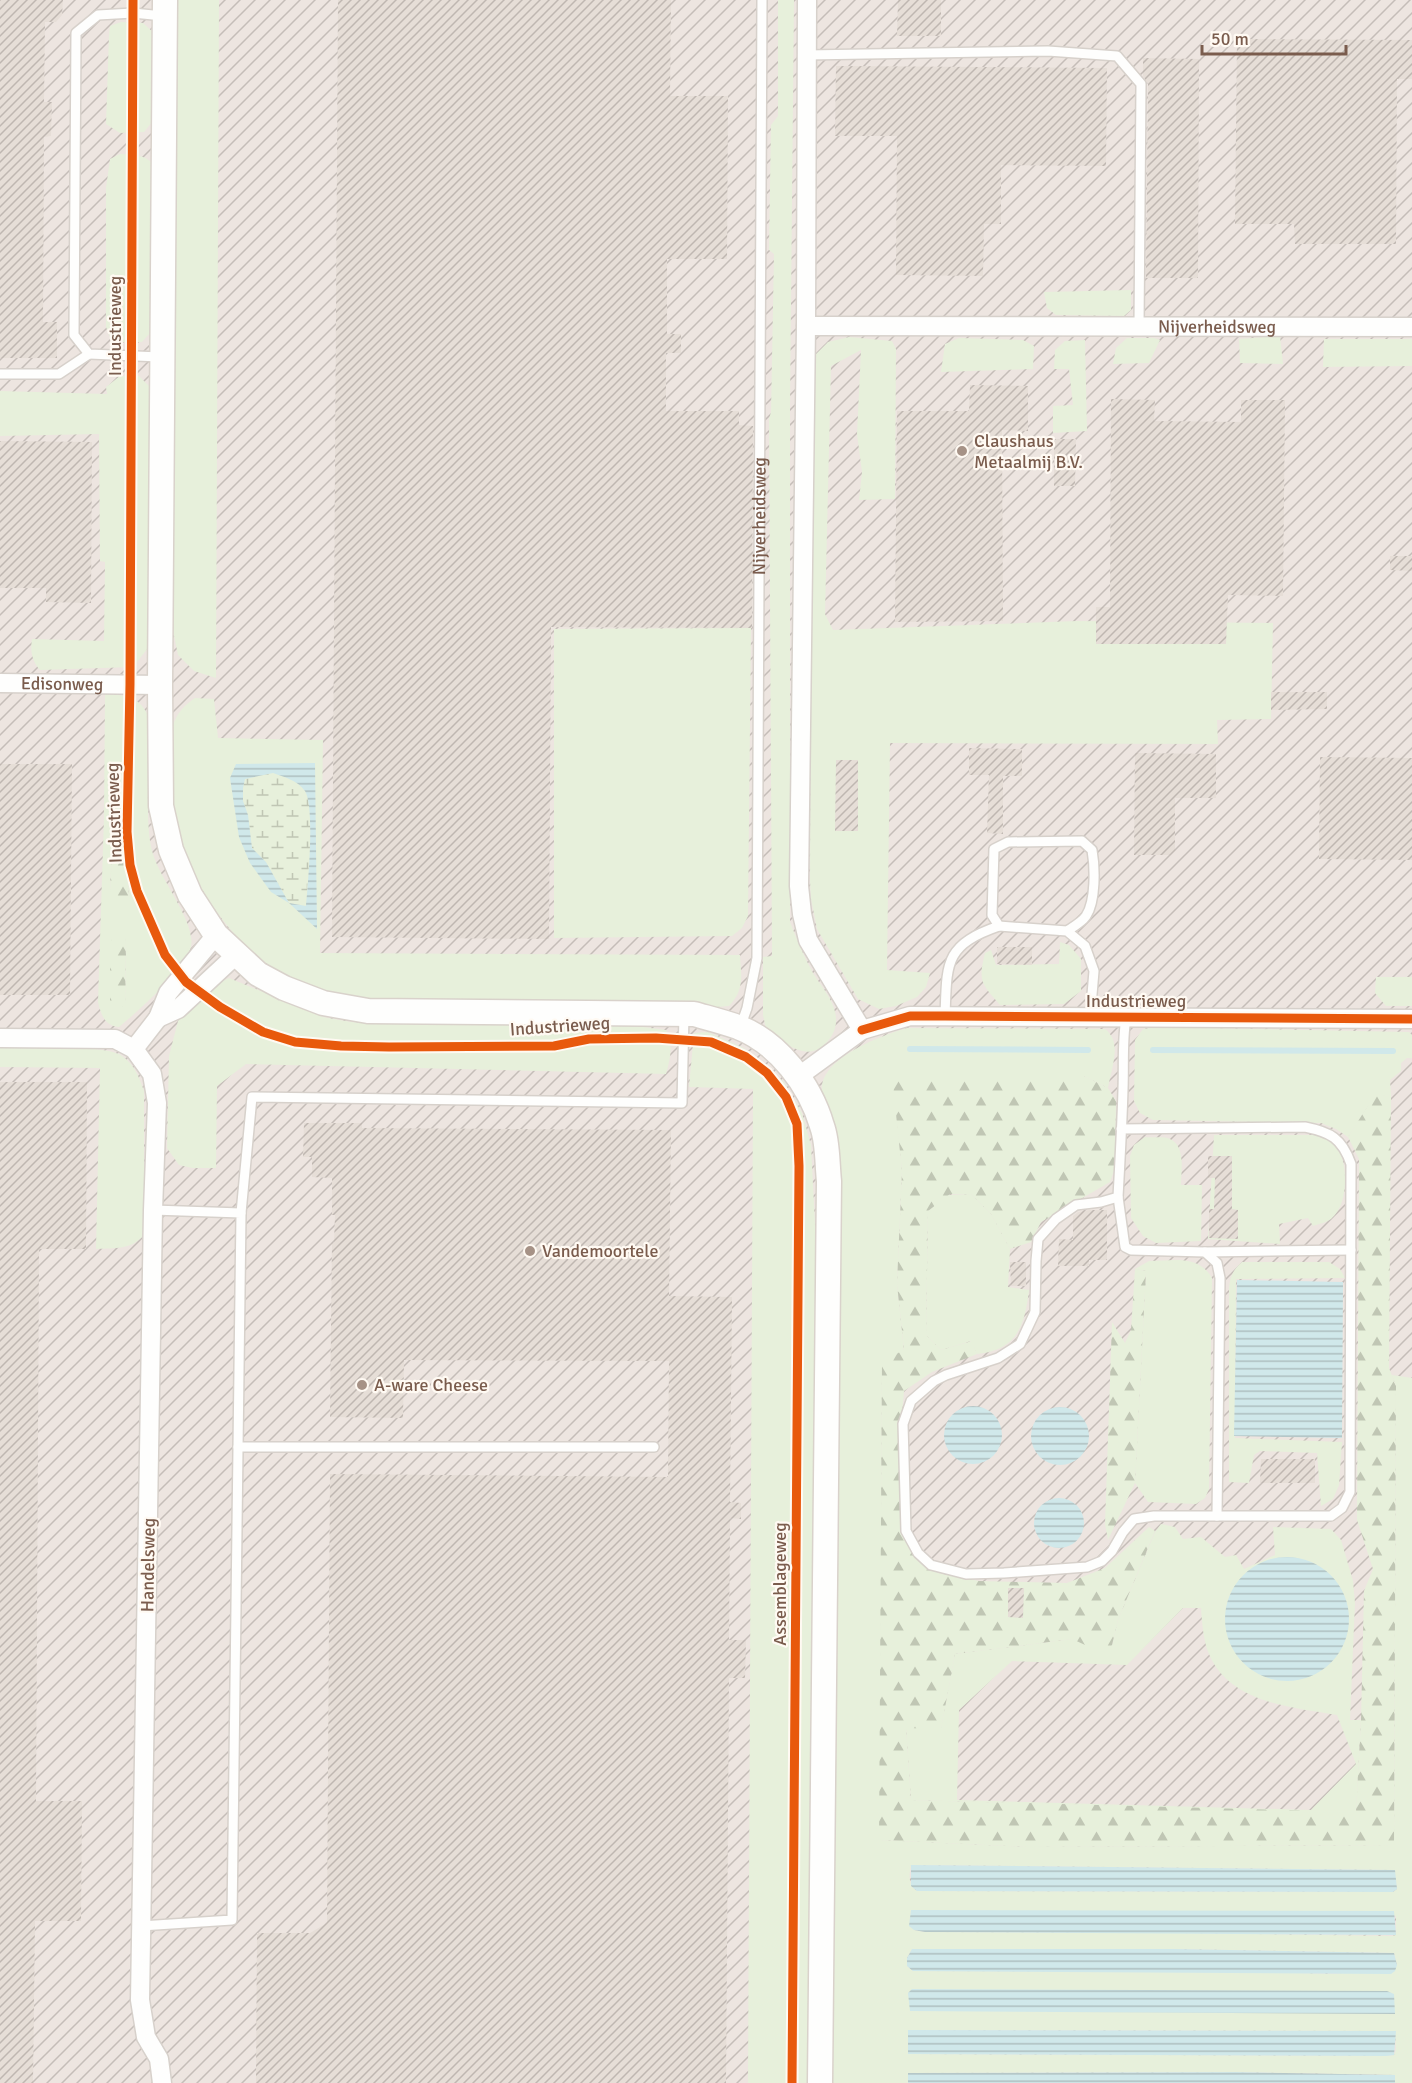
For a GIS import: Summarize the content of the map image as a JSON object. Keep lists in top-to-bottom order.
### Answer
{
  "streets": {
    "street": [
      "Industrieweg",
      "Nijverheidsweg",
      "Edisonweg",
      "Handelsweg"
    ],
    "cycle path": ["Assemblageweg"]
  },
  "crossings": [
    ["Industrieweg", "Nijverheidsweg"],
    ["Industrieweg", "Edisonweg"]
  ],
  "places": ["Claushaus Metaalmij B.V.", "Vandemoortele", "A-ware Cheese"],
  "scale_bar": "50 m"
}
